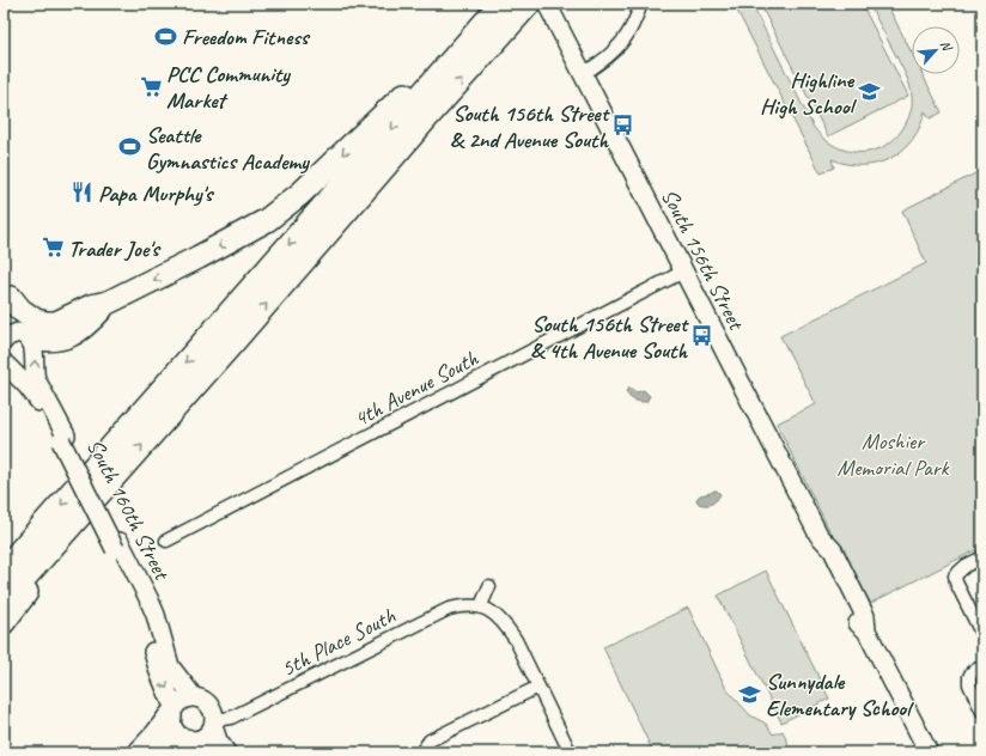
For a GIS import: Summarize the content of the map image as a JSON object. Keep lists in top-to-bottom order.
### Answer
{
  "streets": {
    "main road": ["South 156th Street", "South 160th Street"],
    "street": ["4th Avenue South", "5th Place South"]
  },
  "crossings": [
    ["South 156th Street", "4th Avenue South"],
    ["South 160th Street", "5th Place South"]
  ],
  "parks": ["Moshier Memorial Park"],
  "places": {
    "sports": ["Freedom Fitness", "Seattle Gymnastics Academy"],
    "supermarket": ["PCC Community Market", "Trader Joe's"],
    "school or university": ["Highline High School", "Sunnydale Elementary School"],
    "bus stop": ["South 156th Street & 2nd Avenue South", "South 156th Street & 4th Avenue South"],
    "restaurant": ["Papa Murphy's"]
  },
  "north": "top right"
}
